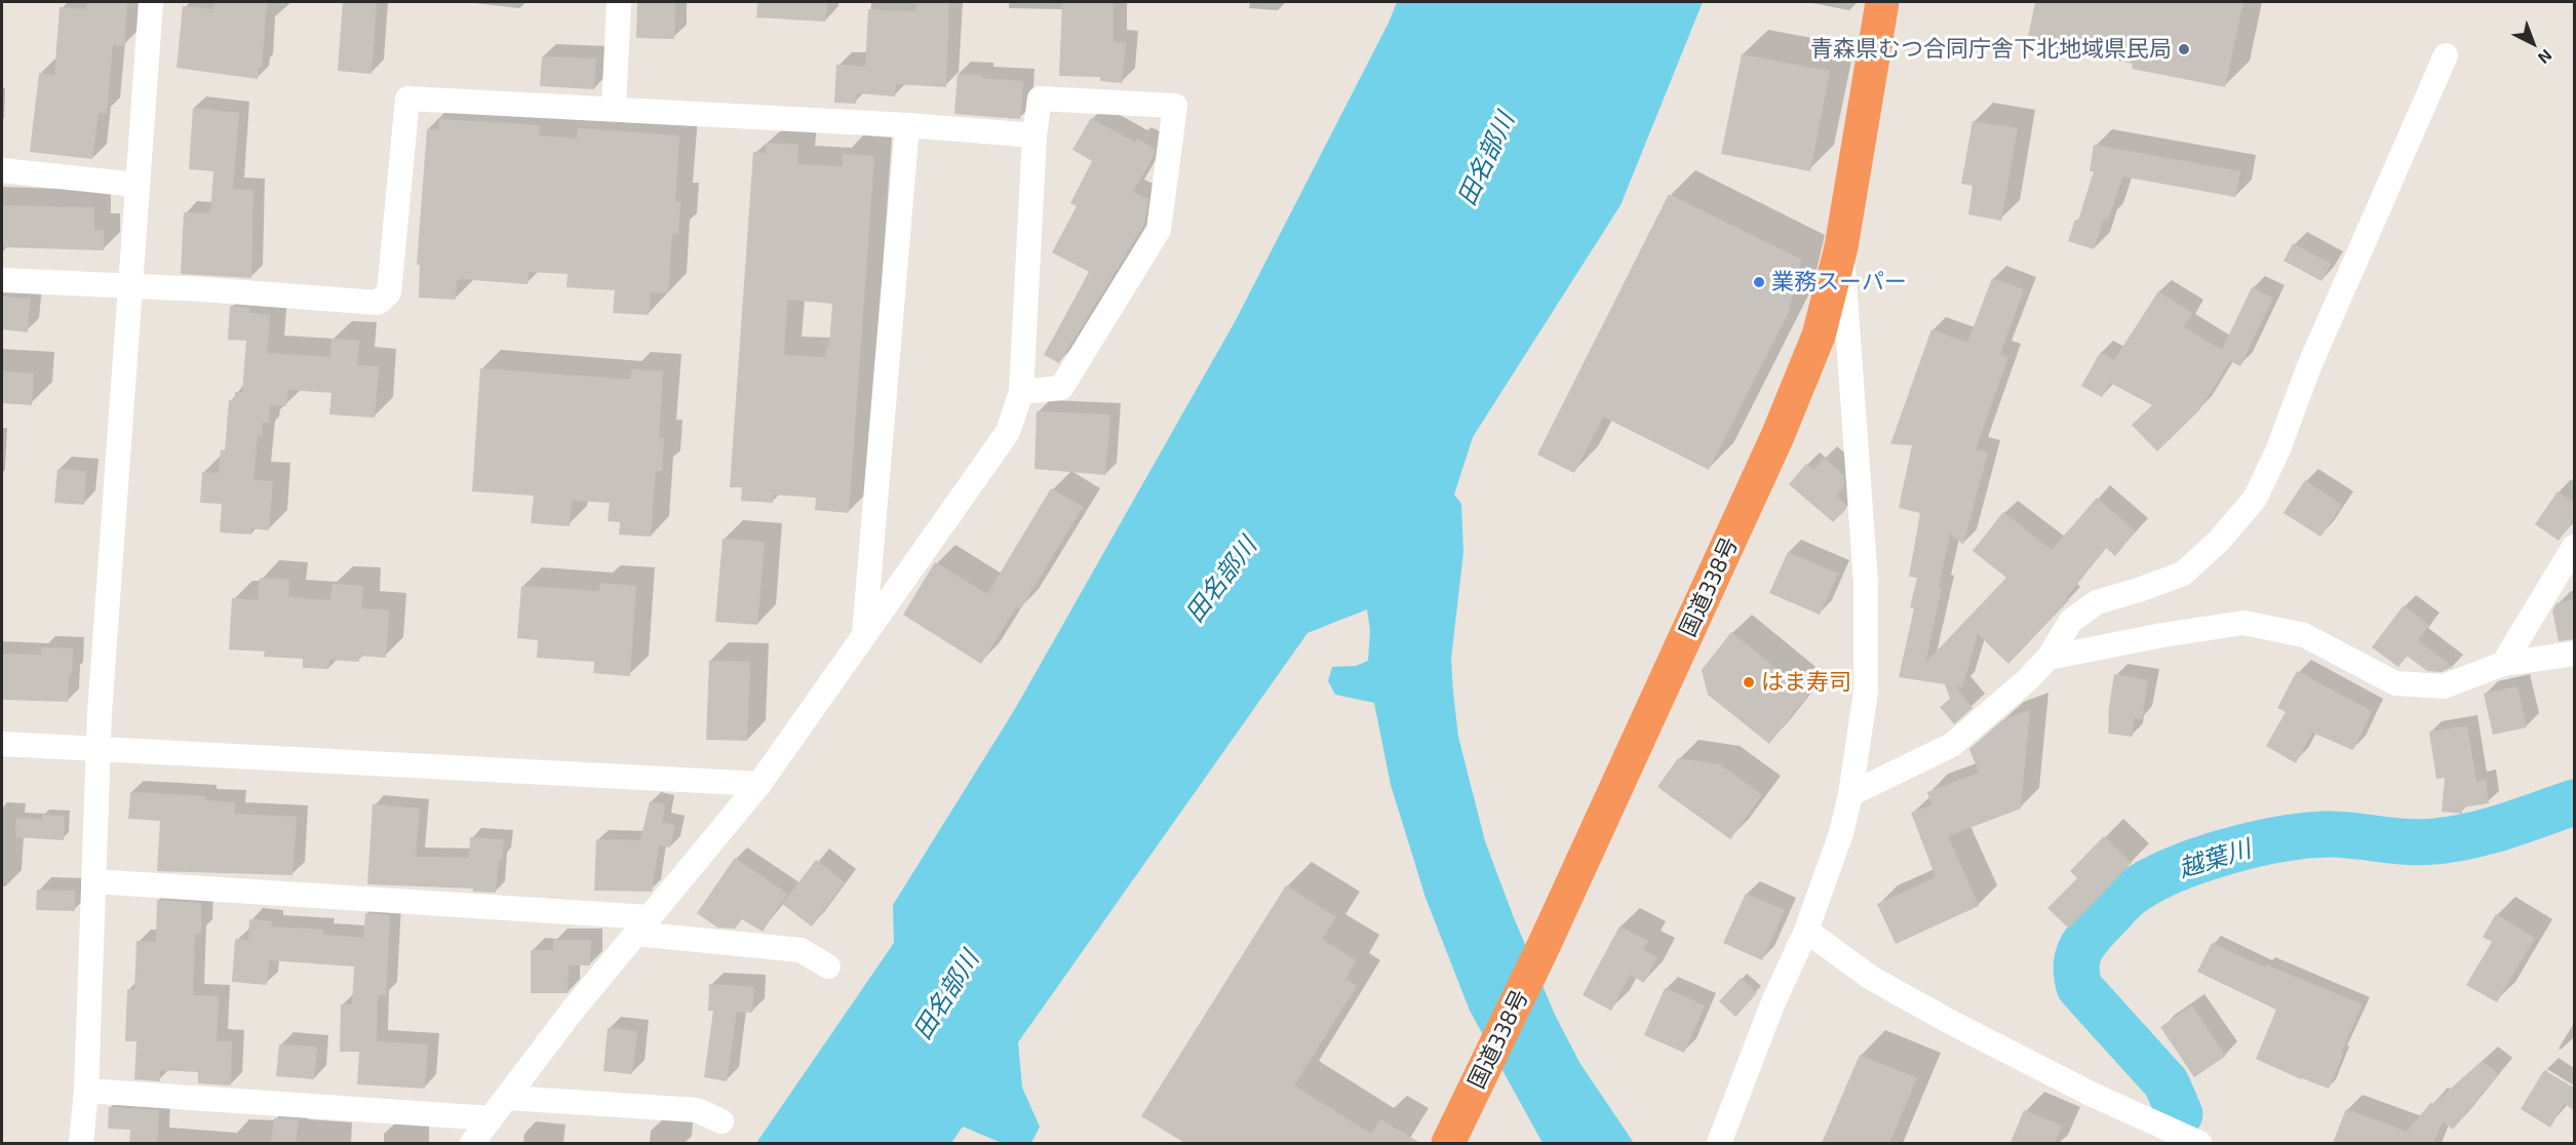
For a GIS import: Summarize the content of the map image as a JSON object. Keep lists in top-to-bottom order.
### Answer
{
  "streets": {
    "highway": ["国道338号"]
  },
  "water": ["田名部川", "越葉川"],
  "places": ["青森県むつ合同庁舎下北地域県民局", "業務スーパー", "はま寿司"],
  "north": "bottom right"
}
